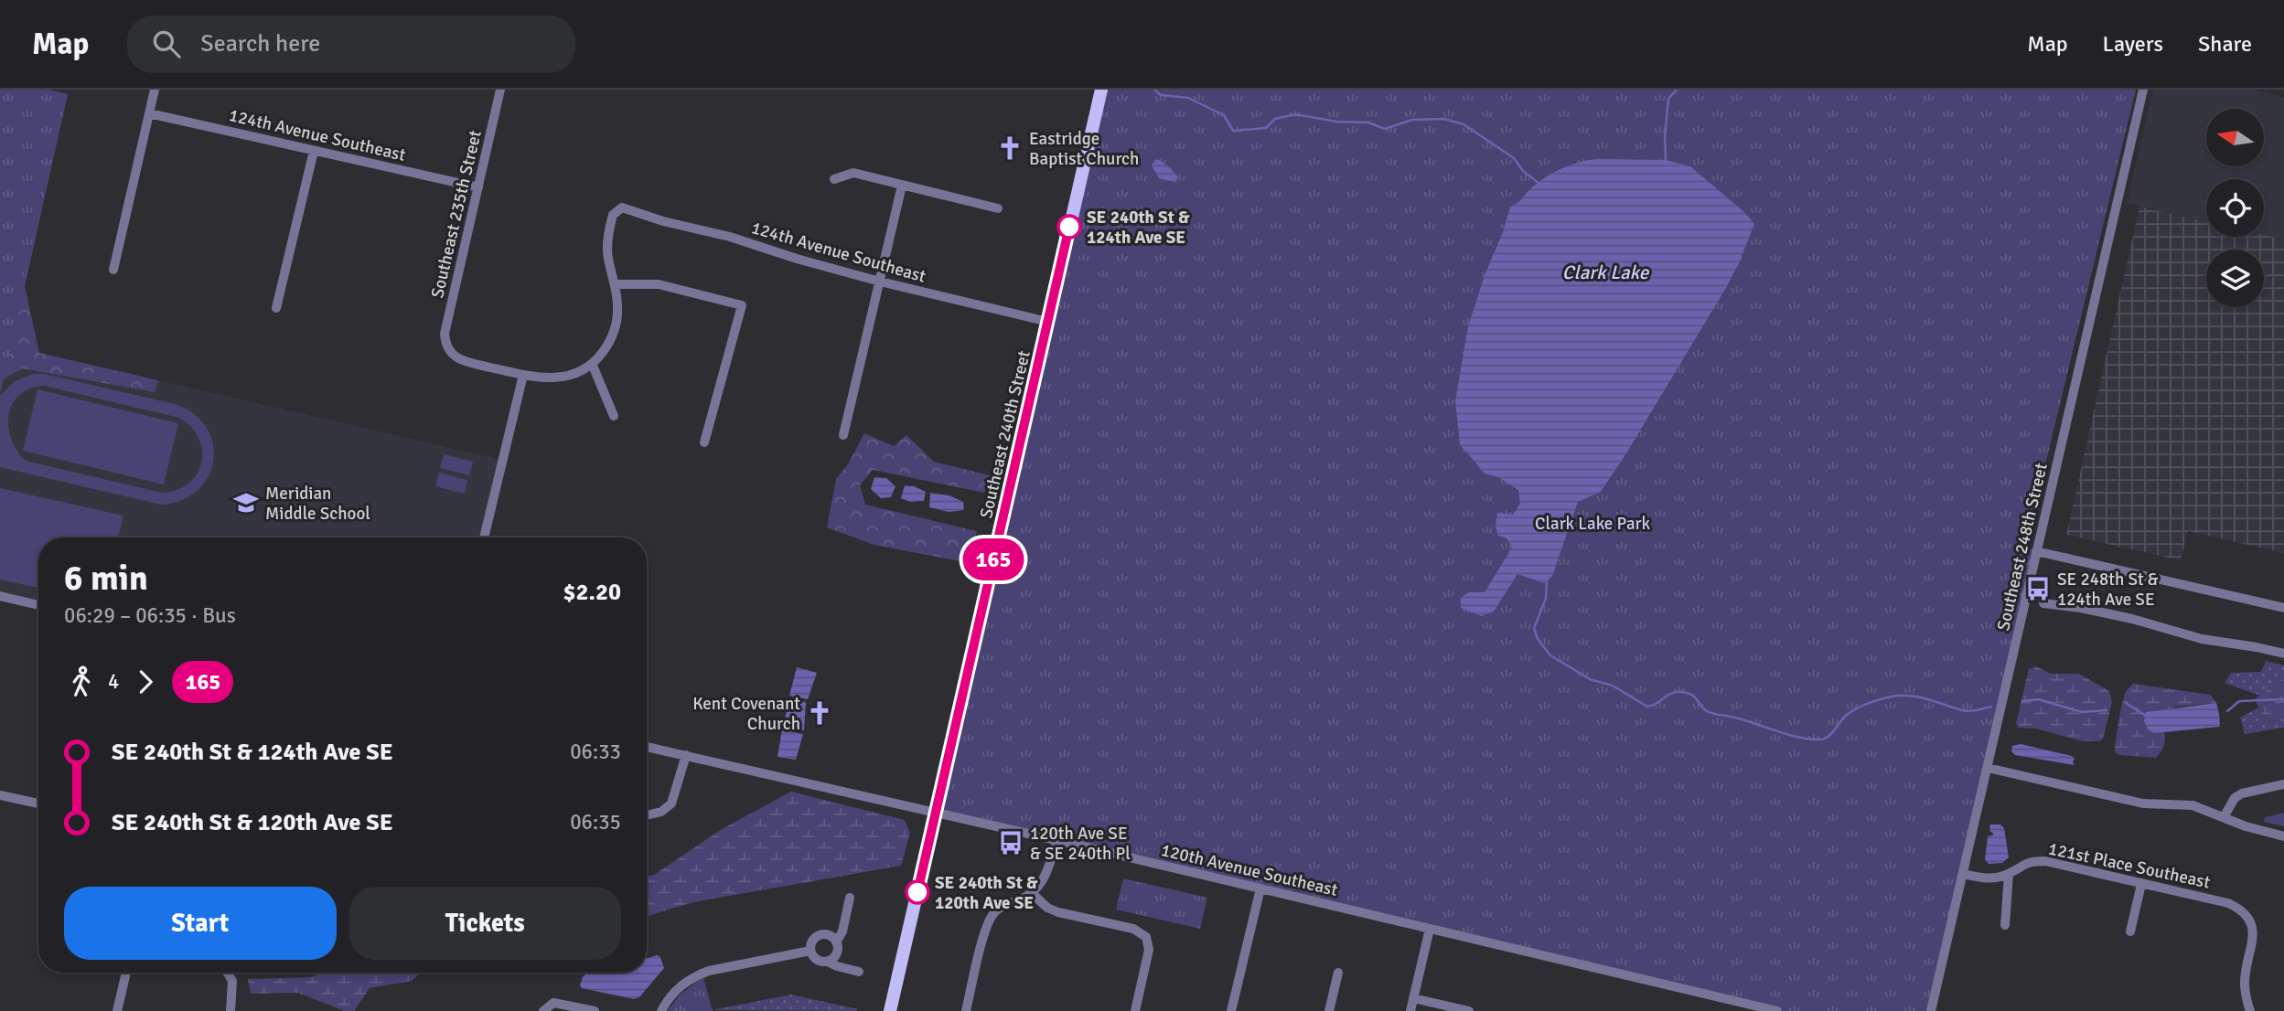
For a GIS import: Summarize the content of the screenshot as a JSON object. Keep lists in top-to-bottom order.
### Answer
{
  "streets": {
    "main road": ["Southeast 240th Street"],
    "street": [
      "124th Avenue Southeast",
      "Southeast 235th Street",
      "Southeast 248th Street",
      "121st Place Southeast",
      "120th Avenue Southeast"
    ]
  },
  "crossings": [
    ["124th Avenue Southeast", "Southeast 235th Street"],
    ["124th Avenue Southeast", "Southeast 240th Street"],
    ["Southeast 240th Street", "120th Avenue Southeast"],
    ["Southeast 248th Street", "121st Place Southeast"]
  ],
  "water": ["Clark Lake"],
  "parks": ["Clark Lake Park"],
  "places": {
    "church": ["Eastridge Baptist Church", "Kent Covenant Church"],
    "other": ["SE 240th St & 124th Ave SE", "SE 240th St & 120th Ave SE"],
    "school or university": ["Meridian Middle School"],
    "bus stop": ["SE 248th St & 124th Ave SE", "120th Ave SE & SE 240th Pl"]
  },
  "lines": ["bus line 165"],
  "north": "left",
  "page": {
    "header": "Map",
    "search": "Search here",
    "nav": ["Map", "Layers", "Share"],
    "on_map": "165",
    "heading": ["6 min", "06:29 – 06:35 · Bus", "$2.20"],
    "legs": ["4", "165"],
    "list": [
      {
        "name": "SE 240th St & 124th Ave SE",
        "value": "06:33"
      },
      {
        "name": "SE 240th St & 120th Ave SE",
        "value": "06:35"
      }
    ],
    "buttons": ["Start", "Tickets"]
  }
}
